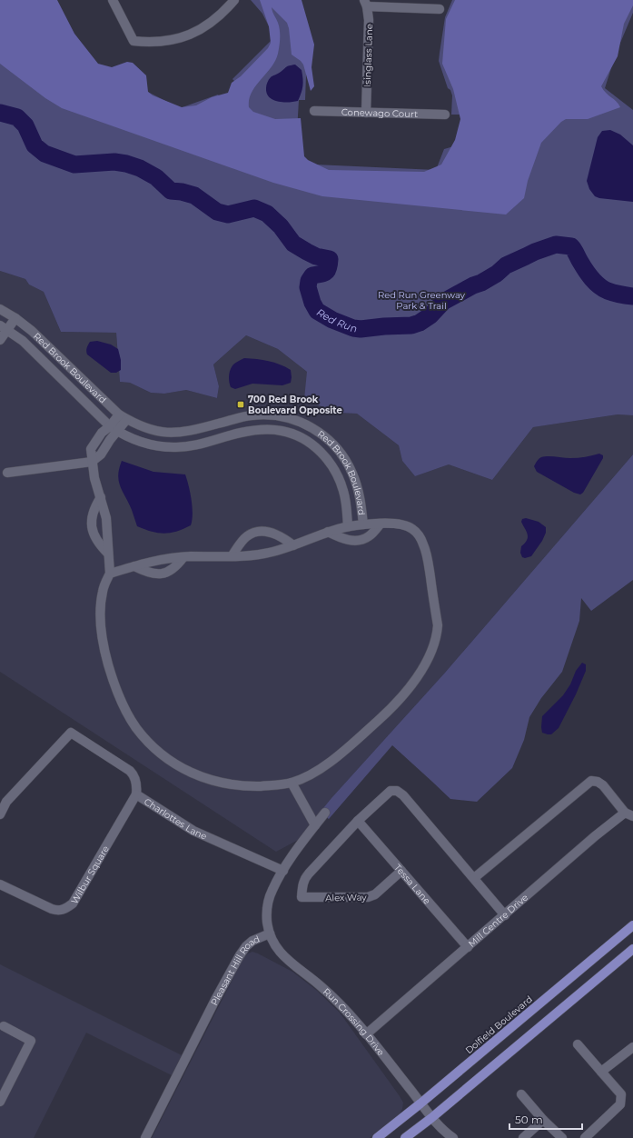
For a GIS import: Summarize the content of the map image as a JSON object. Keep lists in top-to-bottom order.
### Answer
{
  "streets": {
    "main road": ["Dolfield Boulevard"],
    "street": [
      "Isinglass Lane",
      "Conewago Court",
      "Red Brook Boulevard",
      "Charlottes Lane",
      "Wilbur Square",
      "Tessa Lane",
      "Alex Way",
      "Mill Centre Drive",
      "Pleasant Hill Road",
      "Run Crossing Drive"
    ]
  },
  "crossings": [
    ["Isinglass Lane", "Conewago Court"],
    ["Charlottes Lane", "Wilbur Square"],
    ["Charlottes Lane", "Pleasant Hill Road"],
    ["Tessa Lane", "Alex Way"],
    ["Tessa Lane", "Mill Centre Drive"],
    ["Mill Centre Drive", "Run Crossing Drive"],
    ["Pleasant Hill Road", "Run Crossing Drive"],
    ["Run Crossing Drive", "Dolfield Boulevard"]
  ],
  "water": ["Red Run"],
  "parks": ["Red Run Greenway Park & Trail"],
  "places": {
    "transit": ["700 Red Brook Boulevard Opposite"]
  },
  "scale_bar": "50 m"
}
